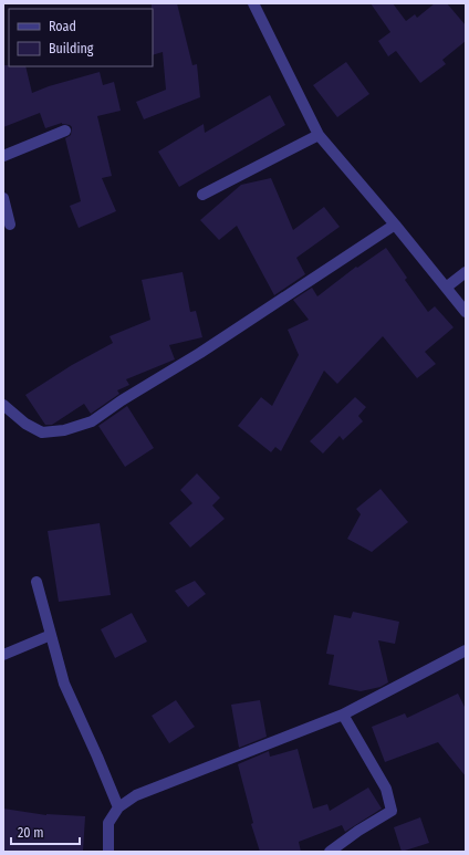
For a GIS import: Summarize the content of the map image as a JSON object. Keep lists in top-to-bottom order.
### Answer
{
  "legend": ["Road", "Building"],
  "scale_bar": "20 m"
}
